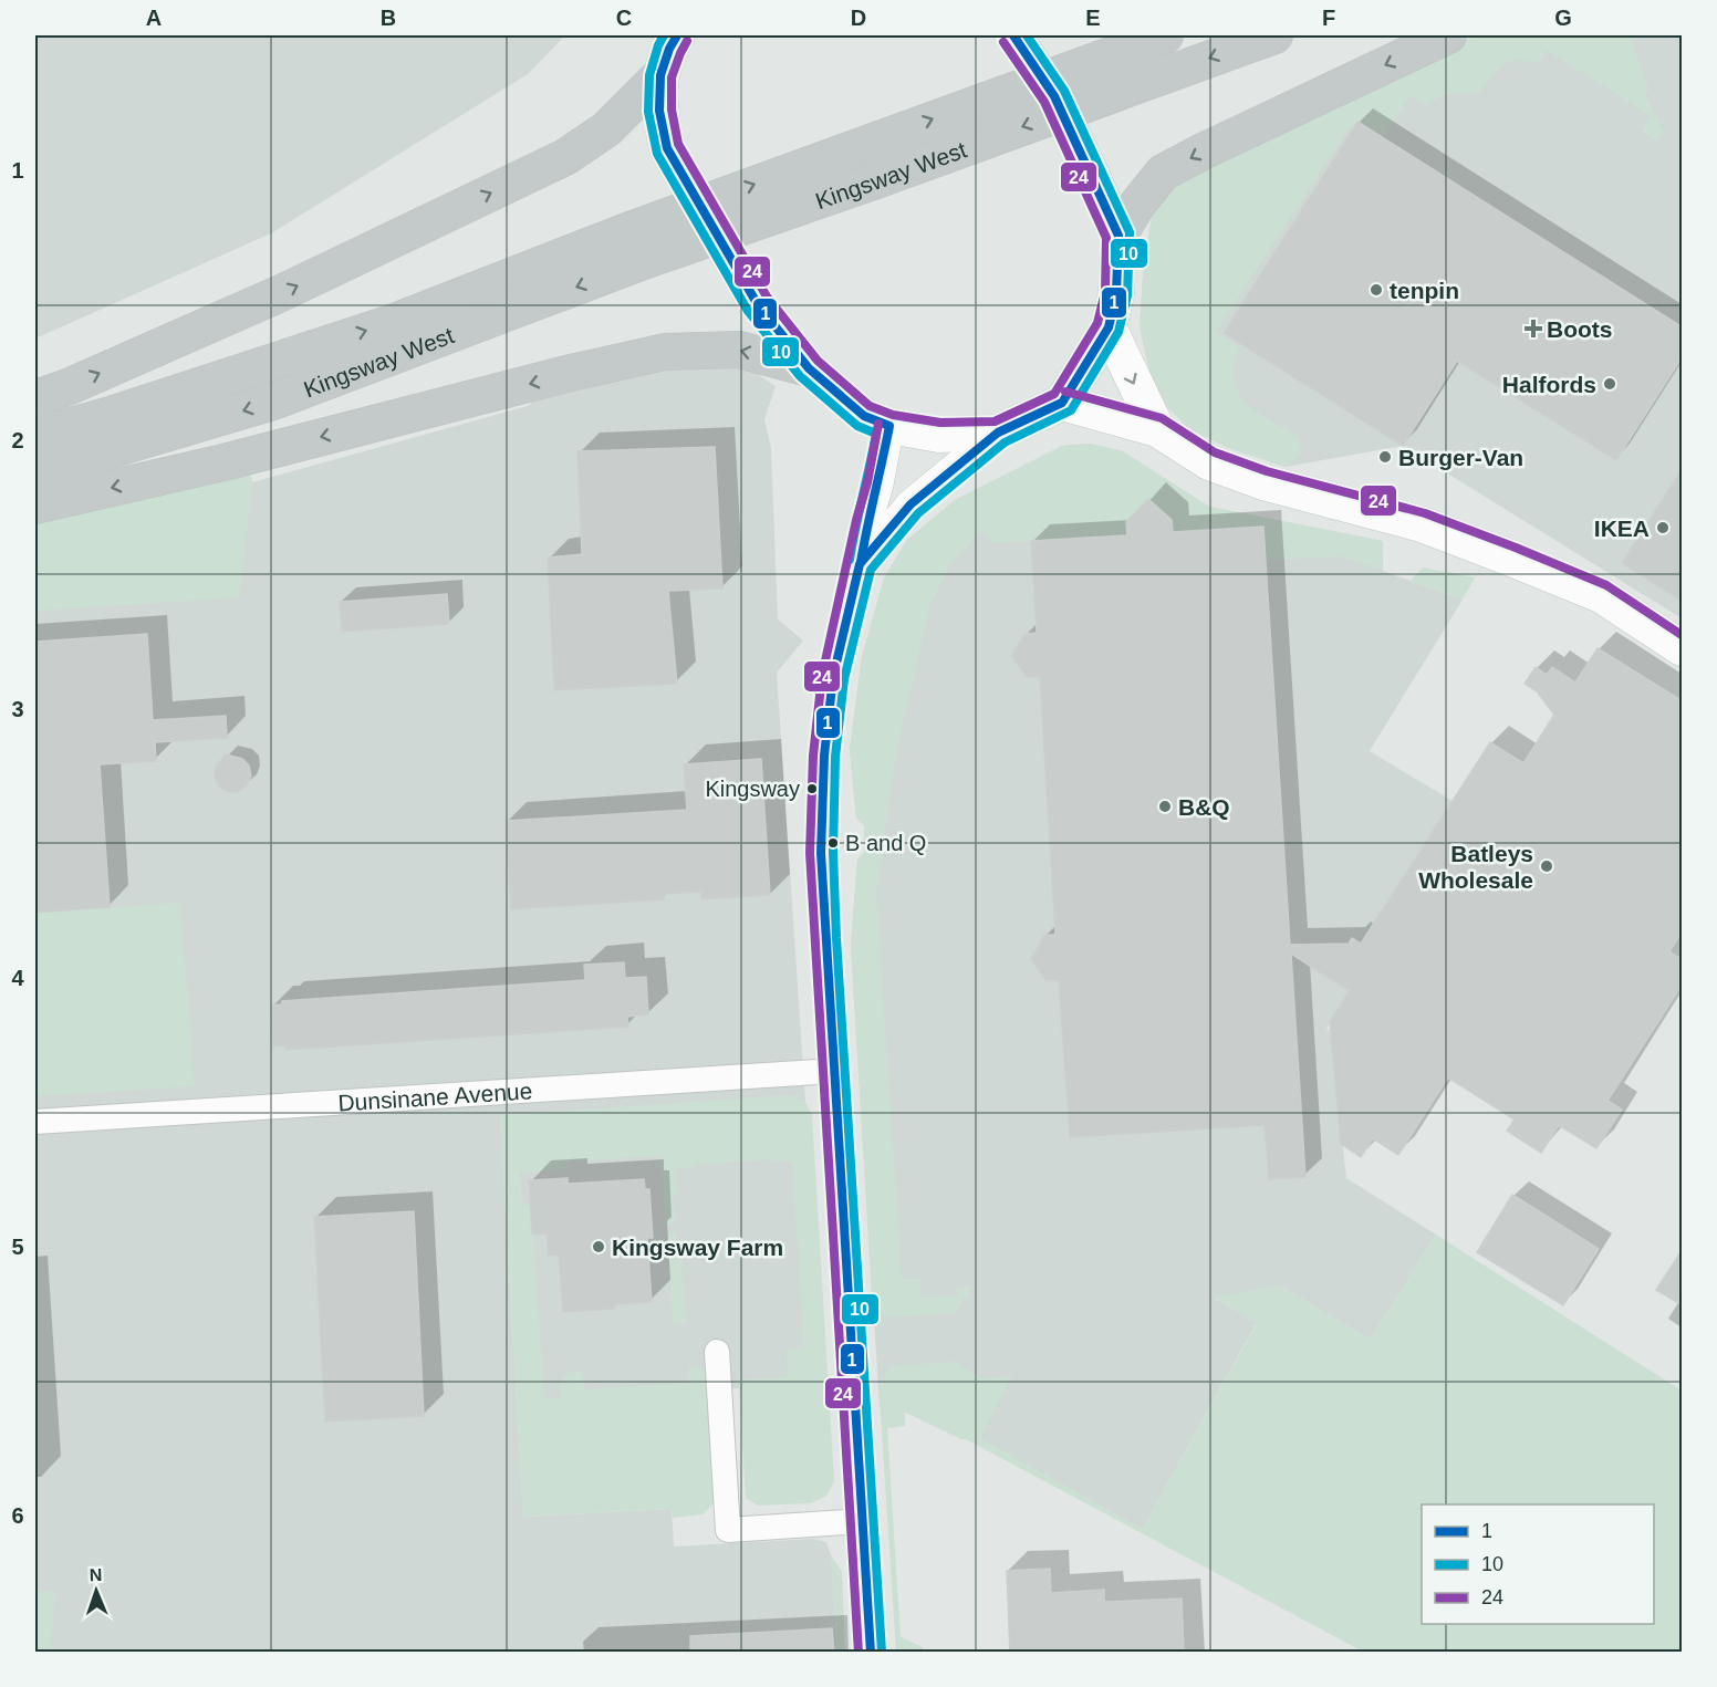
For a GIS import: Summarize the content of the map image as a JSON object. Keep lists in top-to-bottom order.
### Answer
{
  "streets": {
    "highway": ["Kingsway West"],
    "street": ["Dunsinane Avenue"]
  },
  "places": {
    "other": [
      "tenpin",
      "Halfords",
      "Burger-Van",
      "IKEA",
      "Kingsway",
      "B&Q",
      "B and Q",
      "Batleys Wholesale",
      "Kingsway Farm"
    ],
    "health": ["Boots"]
  },
  "lines": ["transit line 1", "transit line 10", "transit line 24"],
  "legend": ["1", "10", "24"],
  "north": "top",
  "grid": {
    "columns": [
      "A",
      "B",
      "C",
      "D",
      "E",
      "F",
      "G"
    ],
    "rows": [
      "1",
      "2",
      "3",
      "4",
      "5",
      "6"
    ]
  }
}
